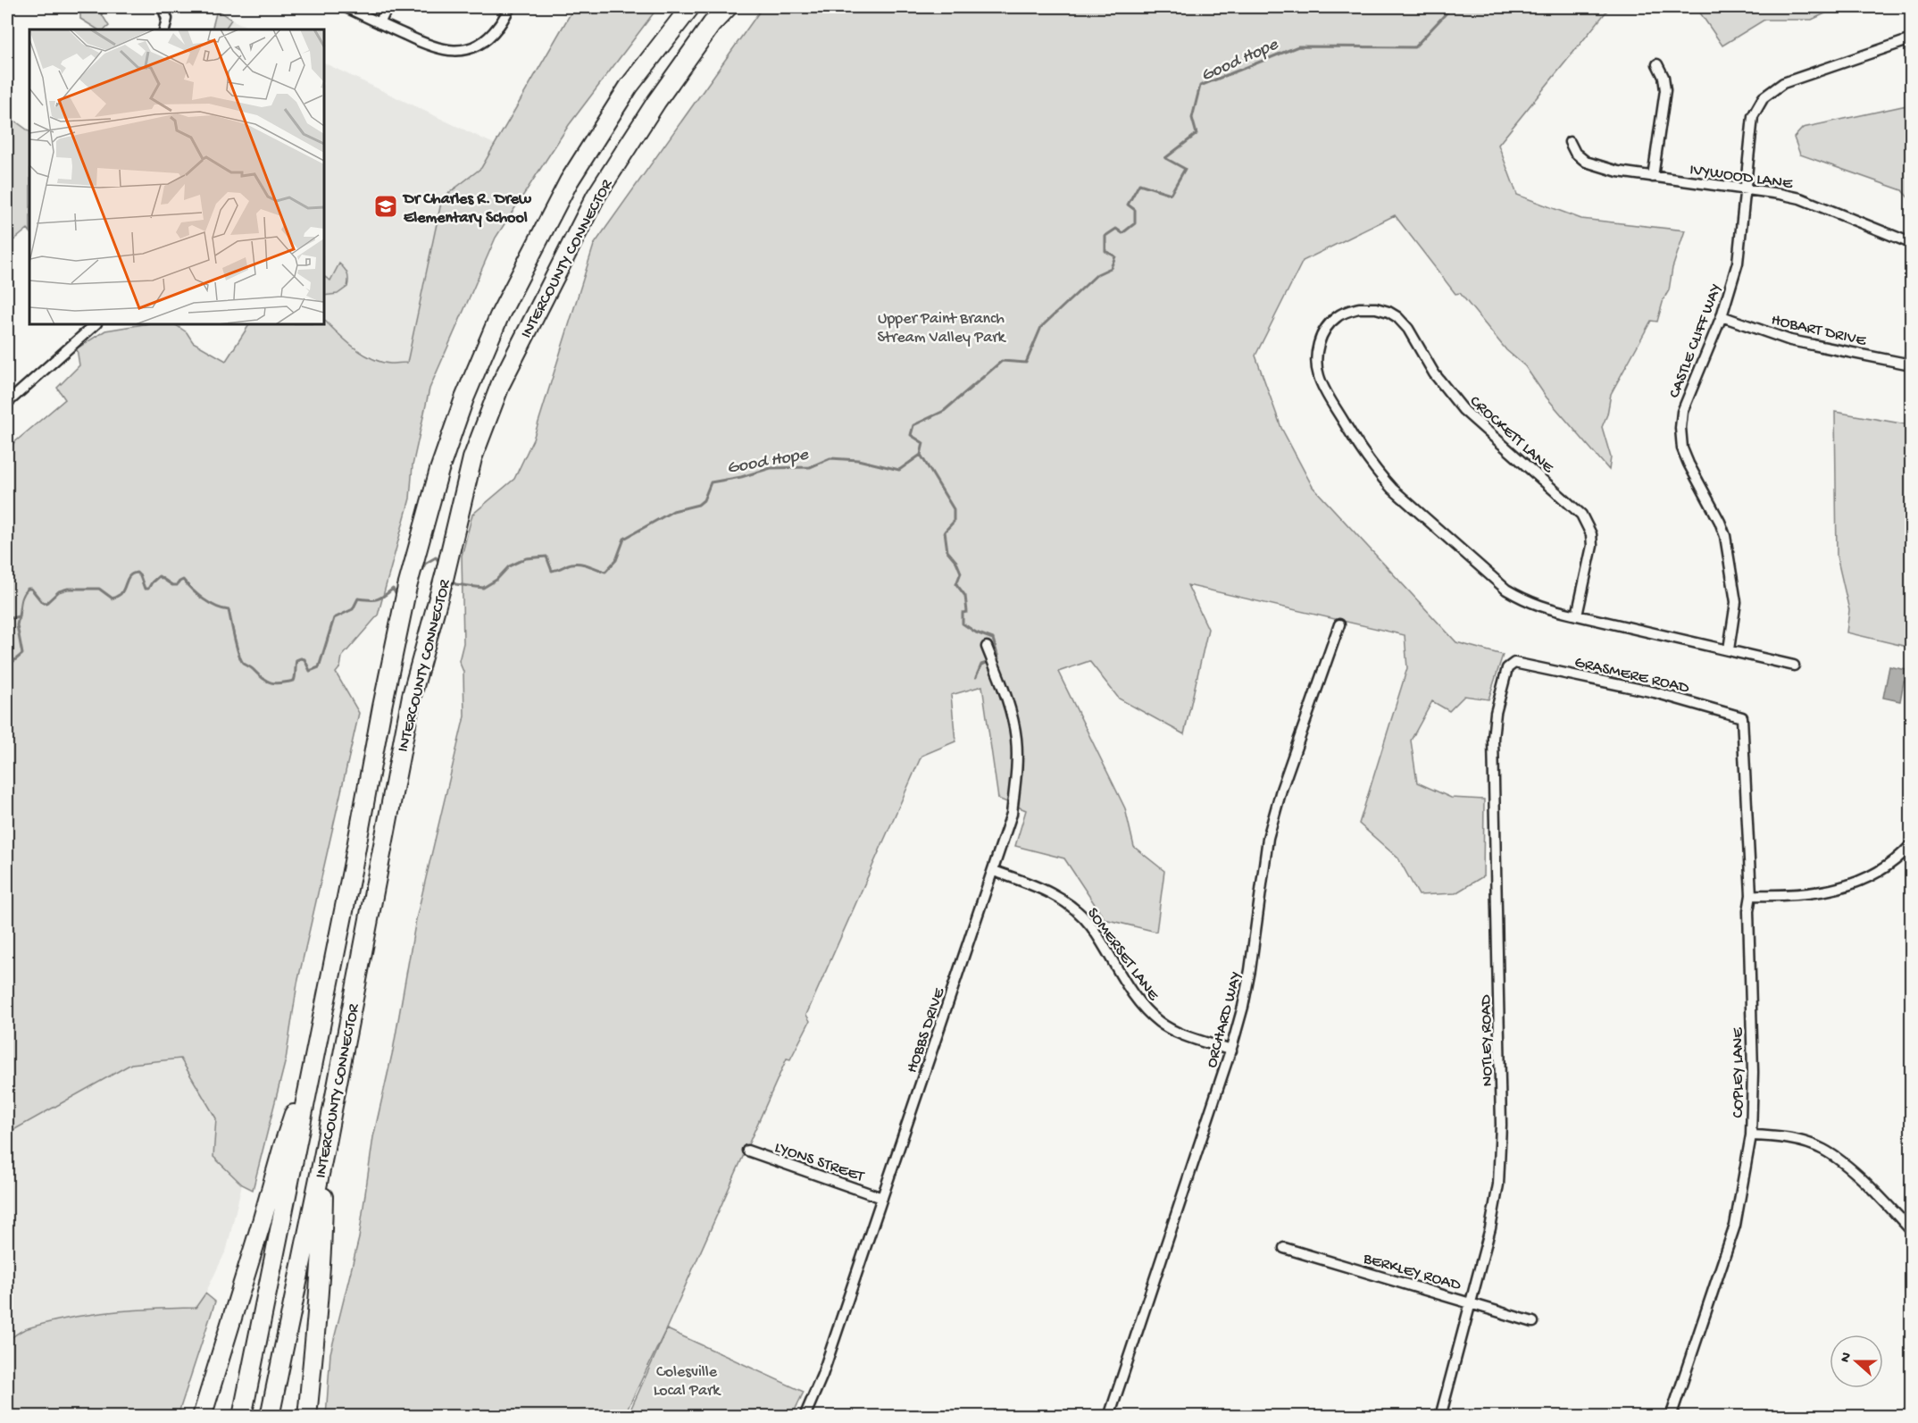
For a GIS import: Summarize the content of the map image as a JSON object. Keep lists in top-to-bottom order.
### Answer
{
  "streets": {
    "highway": ["INTERCOUNTY CONNECTOR"],
    "street": [
      "IVYWOOD LANE",
      "HOBART DRIVE",
      "CASTLE CLIFF WAY",
      "CROCKETT LANE",
      "GRASMERE ROAD",
      "SOMERSET LANE",
      "ORCHARD WAY",
      "HOBBS DRIVE",
      "NOTLEY ROAD",
      "COPLEY LANE",
      "LYONS STREET",
      "BERKLEY ROAD"
    ]
  },
  "crossings": [
    ["IVYWOOD LANE", "CASTLE CLIFF WAY"],
    ["HOBART DRIVE", "CASTLE CLIFF WAY"],
    ["CASTLE CLIFF WAY", "CROCKETT LANE"],
    ["GRASMERE ROAD", "NOTLEY ROAD"],
    ["GRASMERE ROAD", "COPLEY LANE"],
    ["SOMERSET LANE", "ORCHARD WAY"],
    ["SOMERSET LANE", "HOBBS DRIVE"],
    ["HOBBS DRIVE", "LYONS STREET"],
    ["NOTLEY ROAD", "BERKLEY ROAD"]
  ],
  "water": ["Good Hope"],
  "parks": ["Upper Paint Branch Stream Valley Park", "Colesville Local Park"],
  "places": {
    "school or university": ["Dr Charles R. Drew Elementary School"]
  },
  "north": "left"
}
